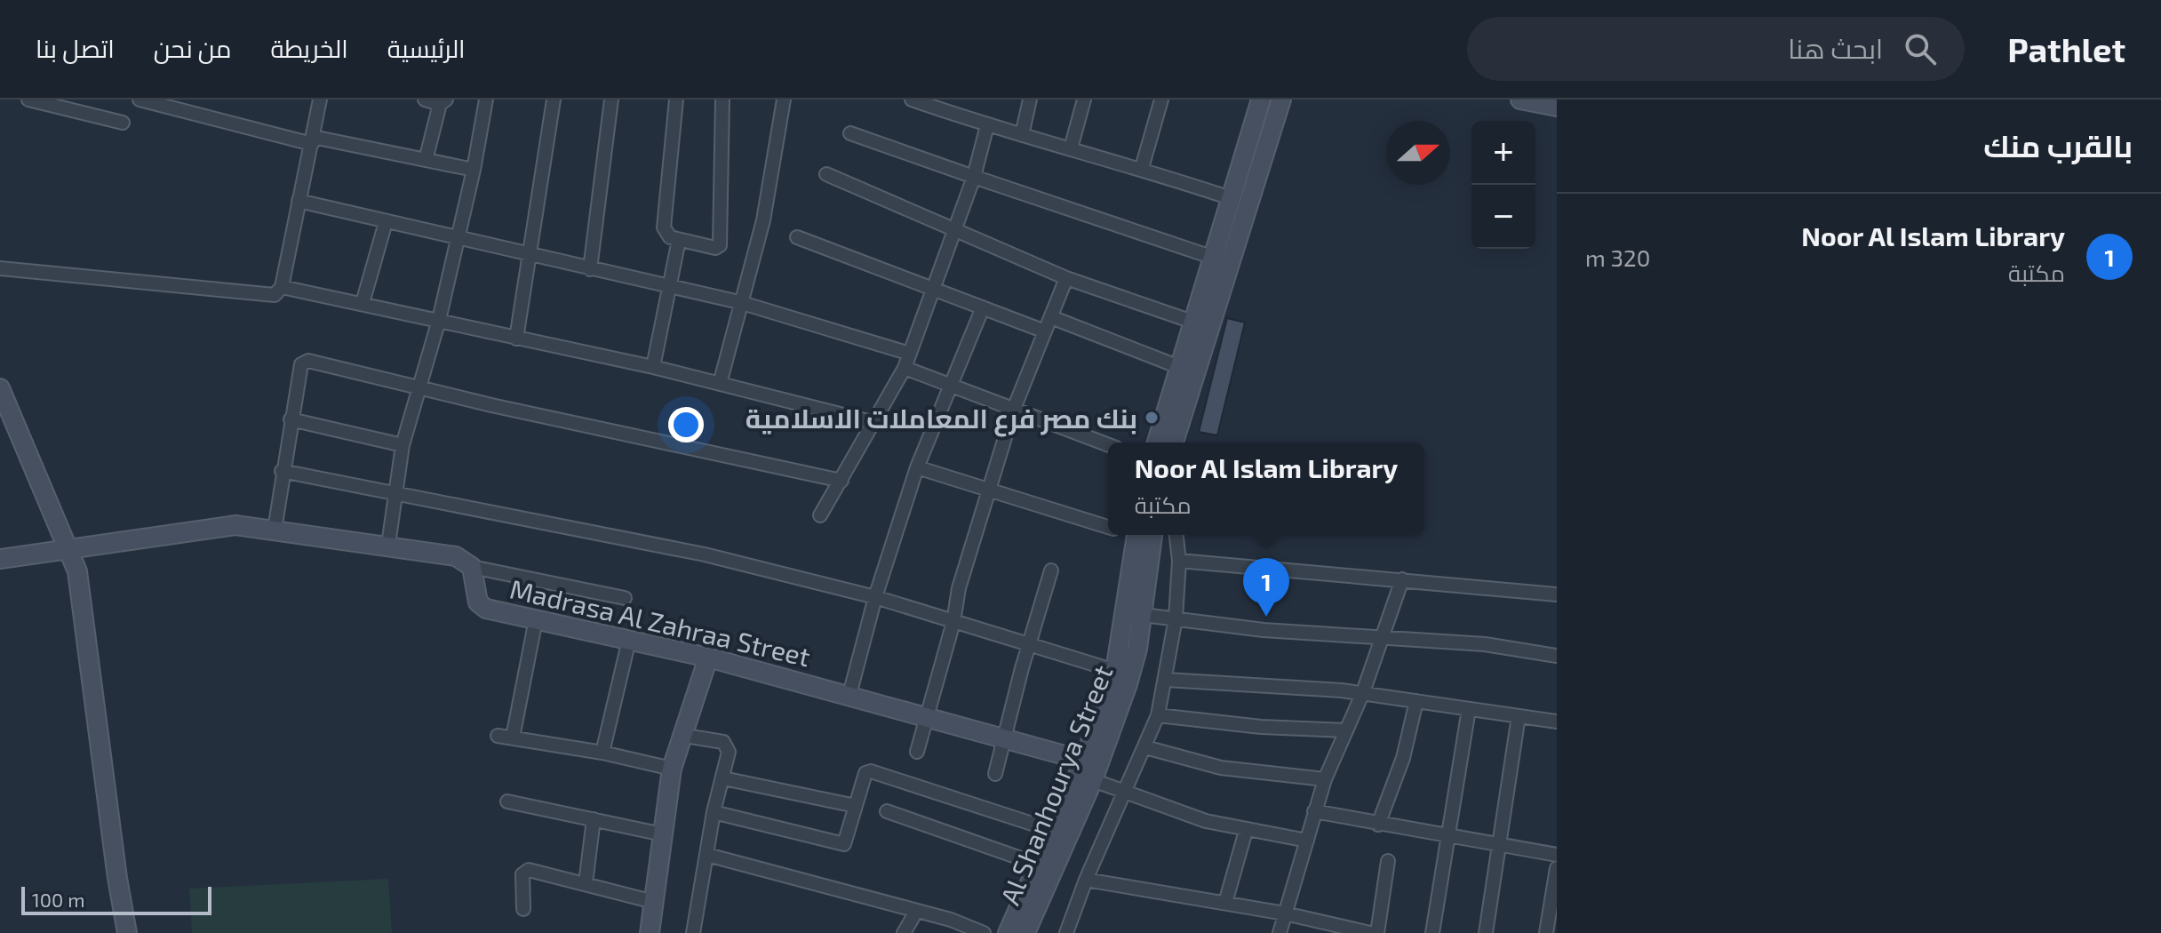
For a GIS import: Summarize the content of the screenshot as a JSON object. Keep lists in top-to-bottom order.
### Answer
{
  "streets": {
    "street": ["Madrasa Al Zahraa Street", "Al Shanhourya Street"]
  },
  "crossings": [
    ["Madrasa Al Zahraa Street", "Al Shanhourya Street"]
  ],
  "places": ["بنك مصر فرع المعاملات الاسلامية"],
  "scale_bar": "100 m",
  "north": "right",
  "page": {
    "header": "Pathlet",
    "search": "ابحث هنا",
    "nav": [
      "الرئيسية",
      "الخريطة",
      "من نحن",
      "اتصل بنا"
    ],
    "heading": "بالقرب منك",
    "map_buttons": ["+", "−"],
    "list": [
      {
        "mark": "1",
        "name": "Noor Al Islam Library",
        "note": "مكتبة",
        "value": "320 m"
      }
    ],
    "popup": ["Noor Al Islam Library", "مكتبة"],
    "pins": "1",
    "scale": "100 m"
  }
}
